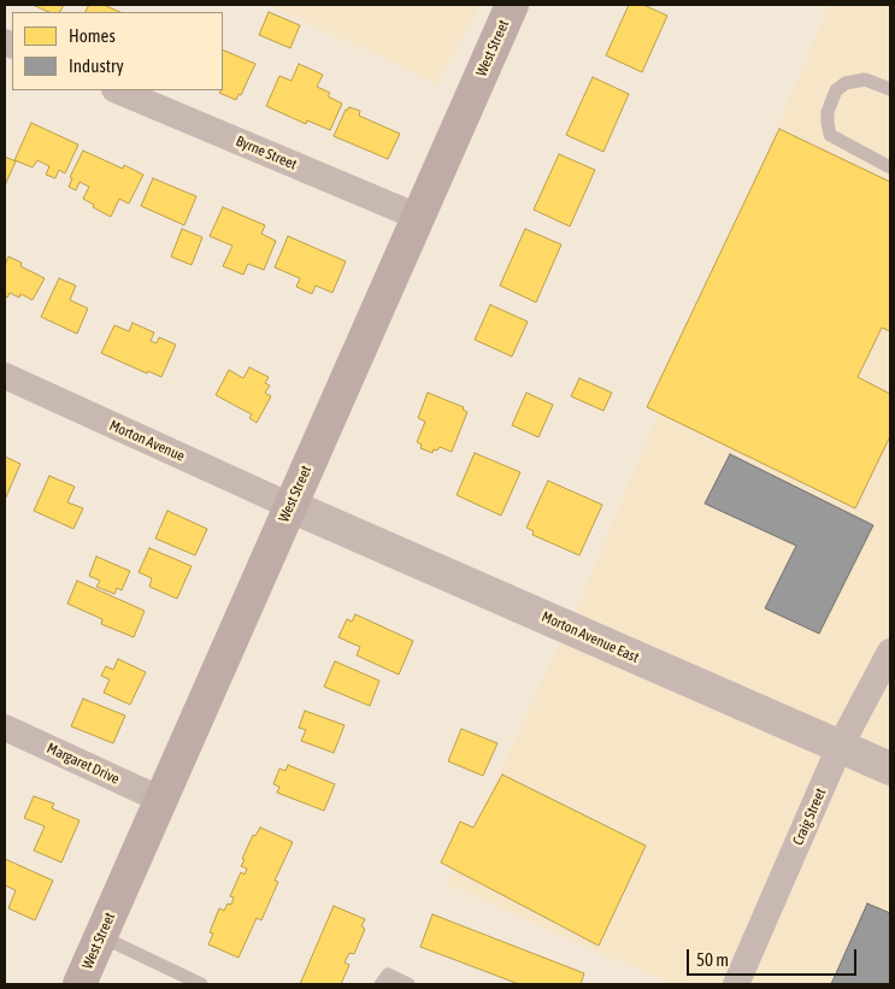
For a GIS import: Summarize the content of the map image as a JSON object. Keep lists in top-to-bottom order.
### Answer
{
  "streets": {
    "main road": ["West Street"],
    "street": [
      "Byrne Street",
      "Morton Avenue",
      "Morton Avenue East",
      "Margaret Drive",
      "Craig Street"
    ]
  },
  "crossings": [
    ["West Street", "Byrne Street"],
    ["West Street", "Morton Avenue"],
    ["West Street", "Morton Avenue East"],
    ["West Street", "Margaret Drive"],
    ["Morton Avenue", "Morton Avenue East"],
    ["Morton Avenue East", "Craig Street"]
  ],
  "legend": ["Homes", "Industry"],
  "scale_bar": "50 m"
}
